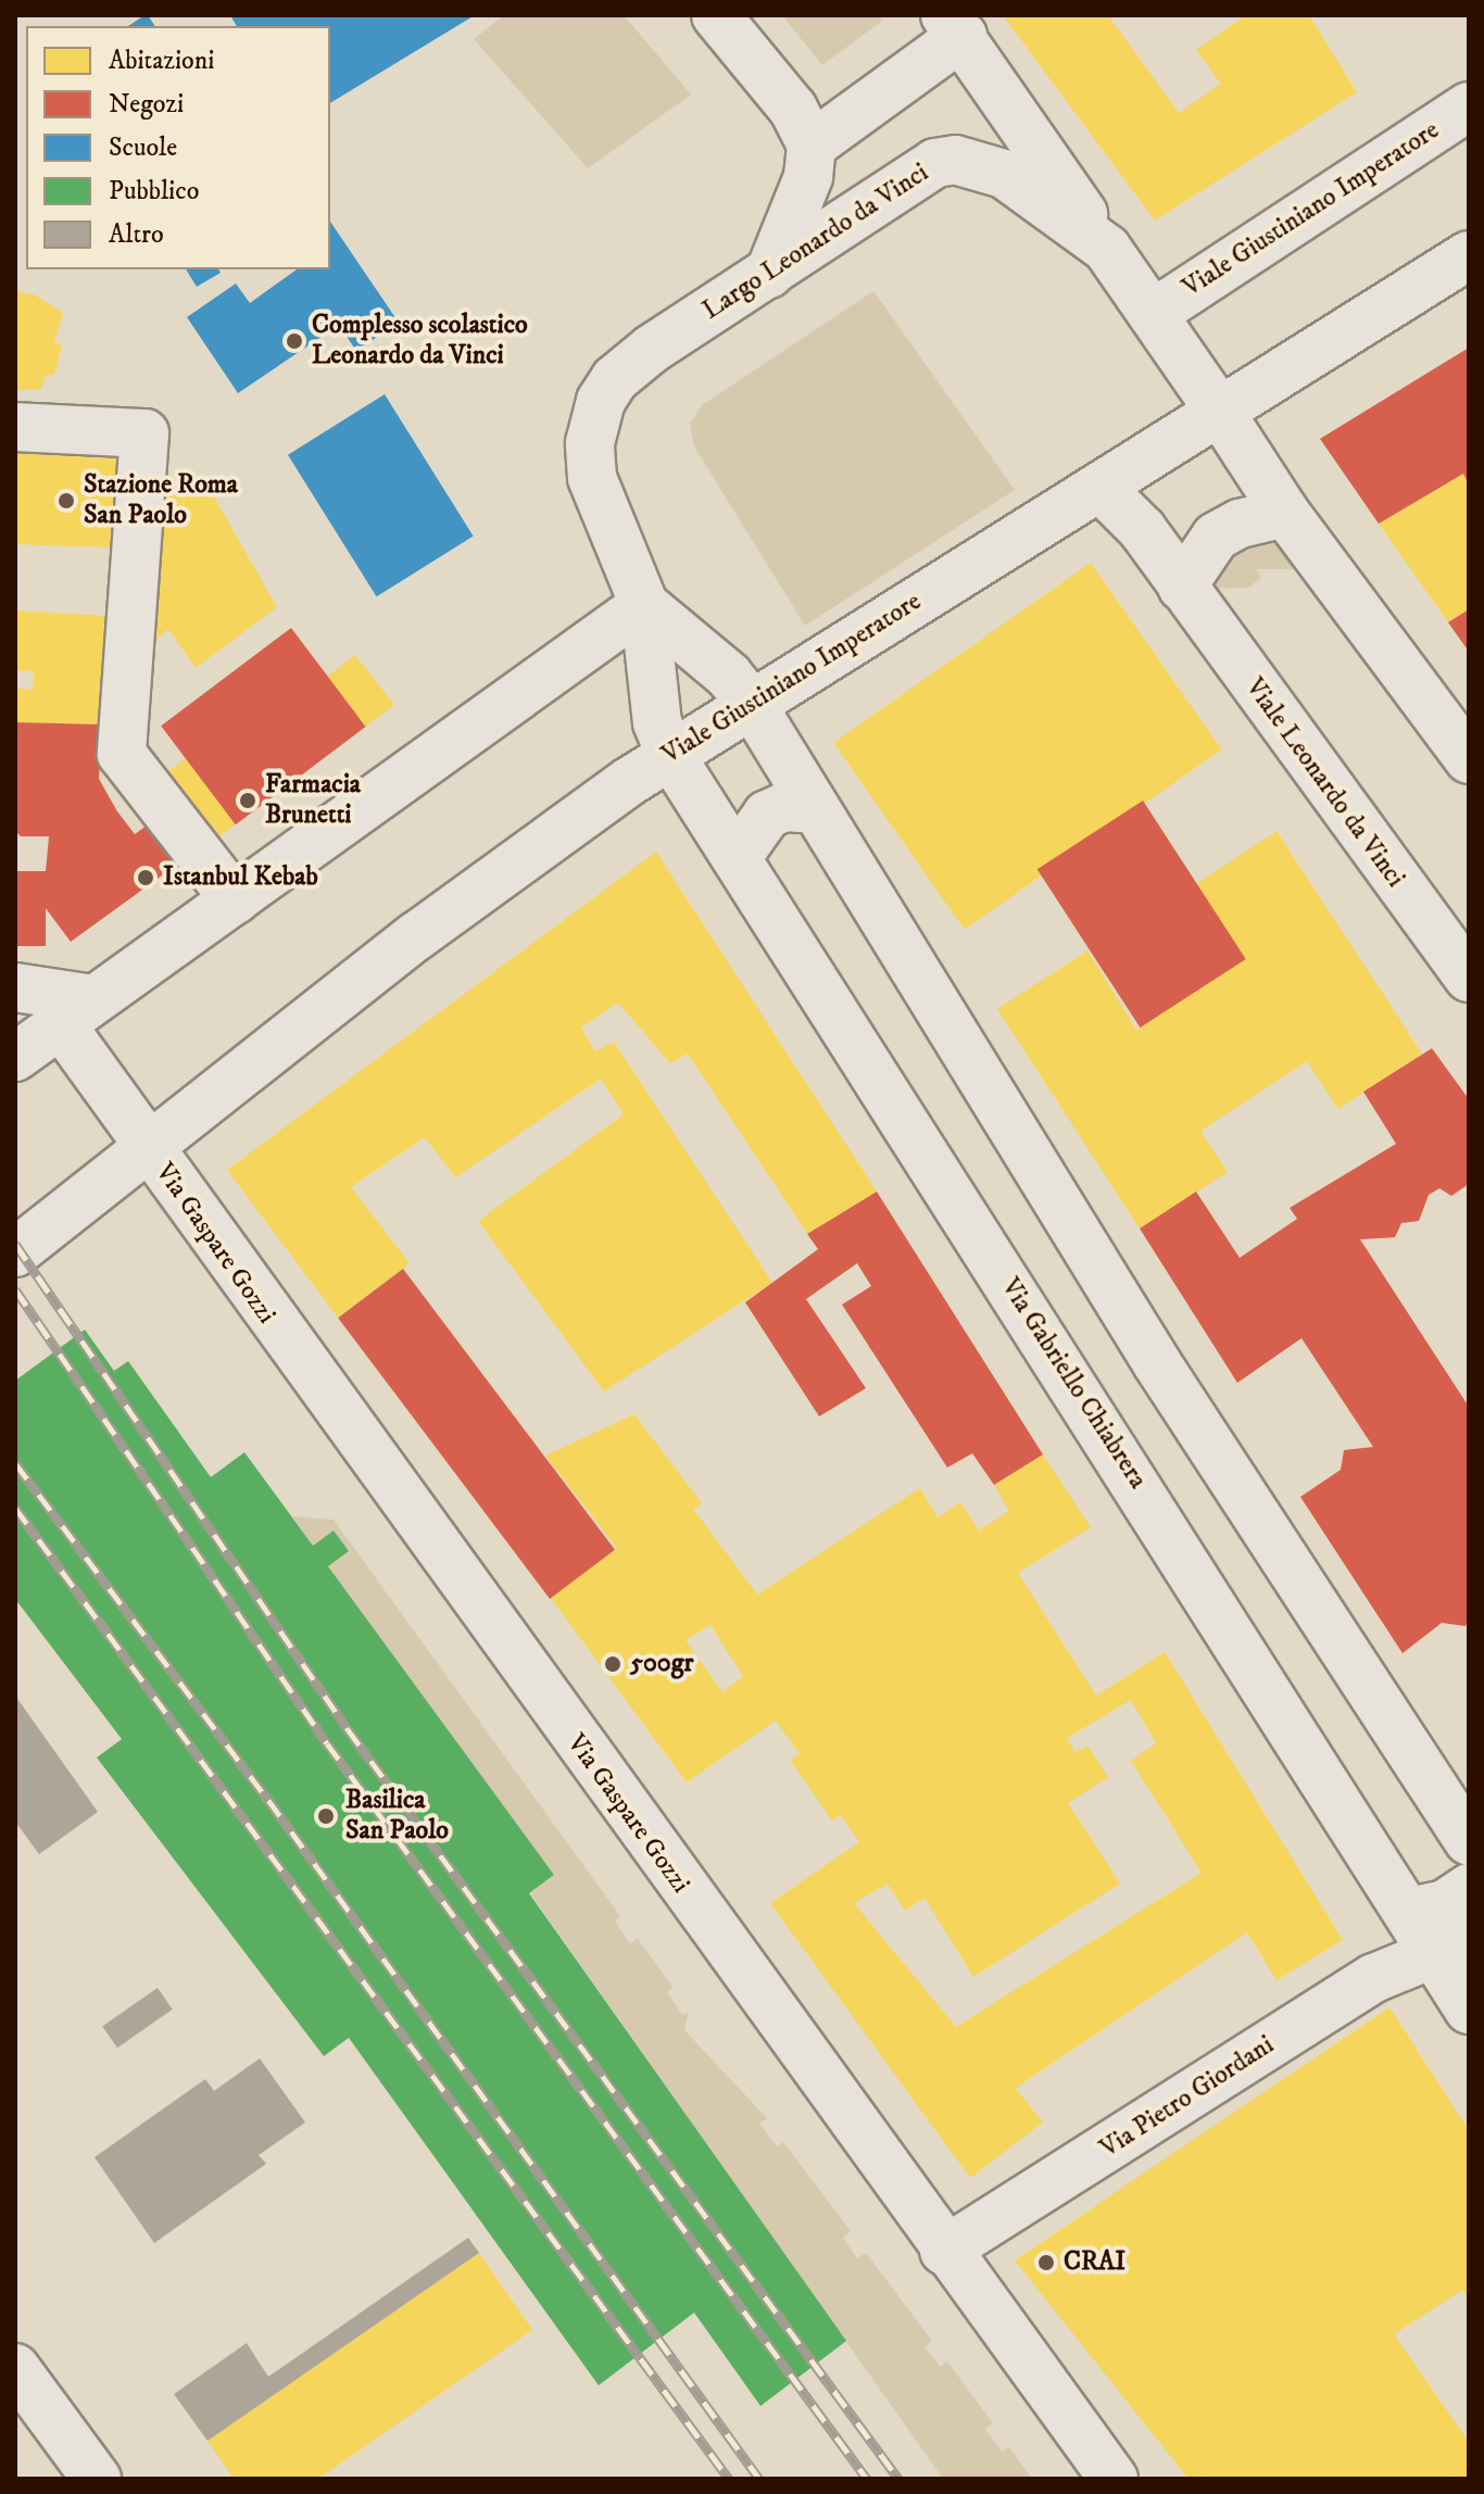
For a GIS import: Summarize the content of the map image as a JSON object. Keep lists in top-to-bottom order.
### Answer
{
  "streets": {
    "street": [
      "Viale Giustiniano Imperatore",
      "Largo Leonardo da Vinci",
      "Viale Leonardo da Vinci",
      "Via Gaspare Gozzi",
      "Via Gabriello Chiabrera",
      "Via Pietro Giordani"
    ]
  },
  "crossings": [
    ["Viale Giustiniano Imperatore", "Largo Leonardo da Vinci"],
    ["Viale Giustiniano Imperatore", "Viale Leonardo da Vinci"],
    ["Viale Giustiniano Imperatore", "Via Gaspare Gozzi"],
    ["Viale Giustiniano Imperatore", "Via Gabriello Chiabrera"],
    ["Largo Leonardo da Vinci", "Via Gabriello Chiabrera"],
    ["Via Gaspare Gozzi", "Via Pietro Giordani"],
    ["Via Gabriello Chiabrera", "Via Pietro Giordani"]
  ],
  "places": [
    "Complesso scolastico Leonardo da Vinci",
    "Stazione Roma San Paolo",
    "Farmacia Brunetti",
    "Istanbul Kebab",
    "500gr",
    "Basilica San Paolo",
    "CRAI"
  ],
  "legend": [
    "Abitazioni",
    "Negozi",
    "Scuole",
    "Pubblico",
    "Altro"
  ]
}
